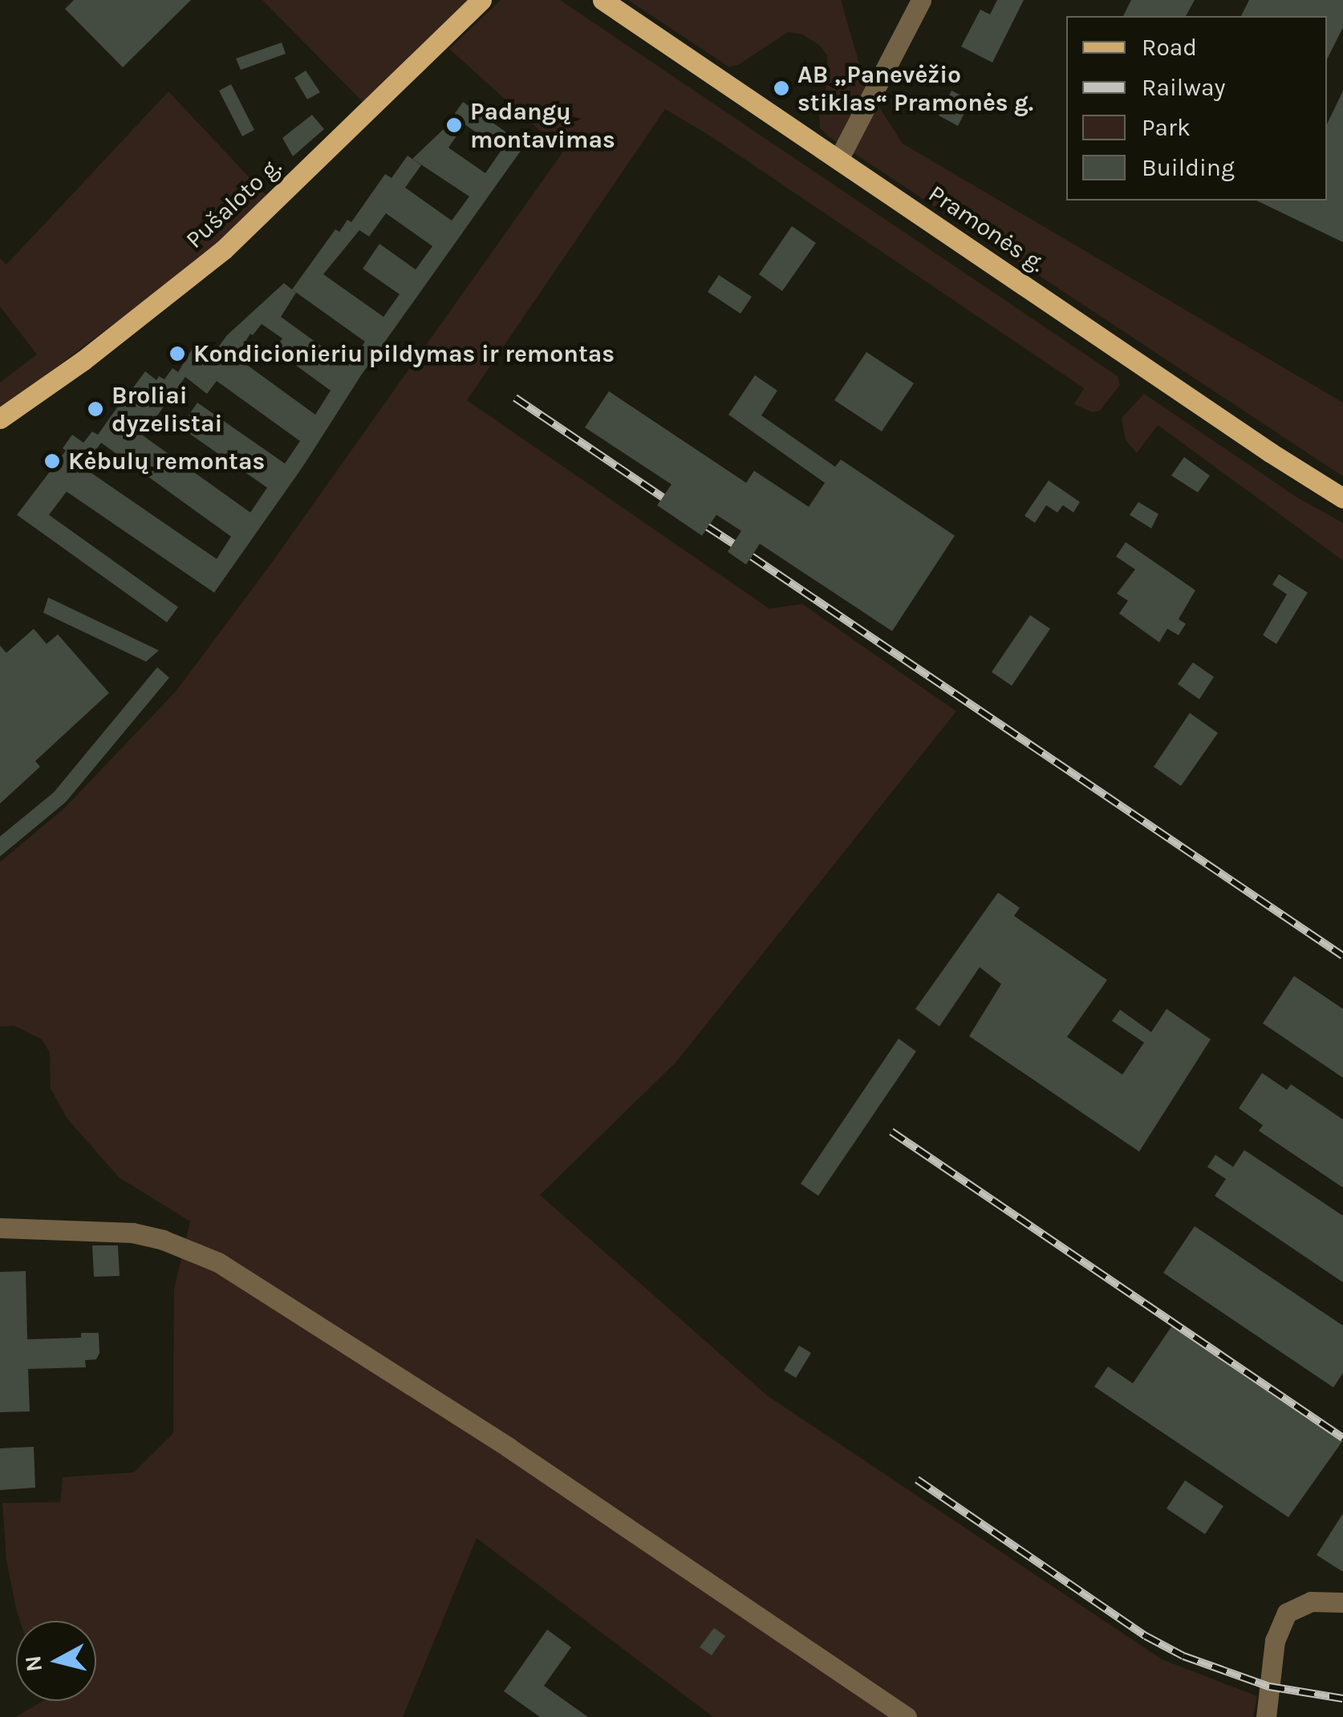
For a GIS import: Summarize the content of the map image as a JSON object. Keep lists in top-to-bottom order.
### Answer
{
  "streets": {
    "main road": ["Pušaloto g.", "Pramonės g."]
  },
  "places": [
    "AB „Panevėžio stiklas“ Pramonės g.",
    "Padangų montavimas",
    "Kondicionieriu pildymas ir remontas",
    "Broliai dyzelistai",
    "Kėbulų remontas"
  ],
  "legend": [
    "Road",
    "Railway",
    "Park",
    "Building"
  ],
  "north": "left"
}
